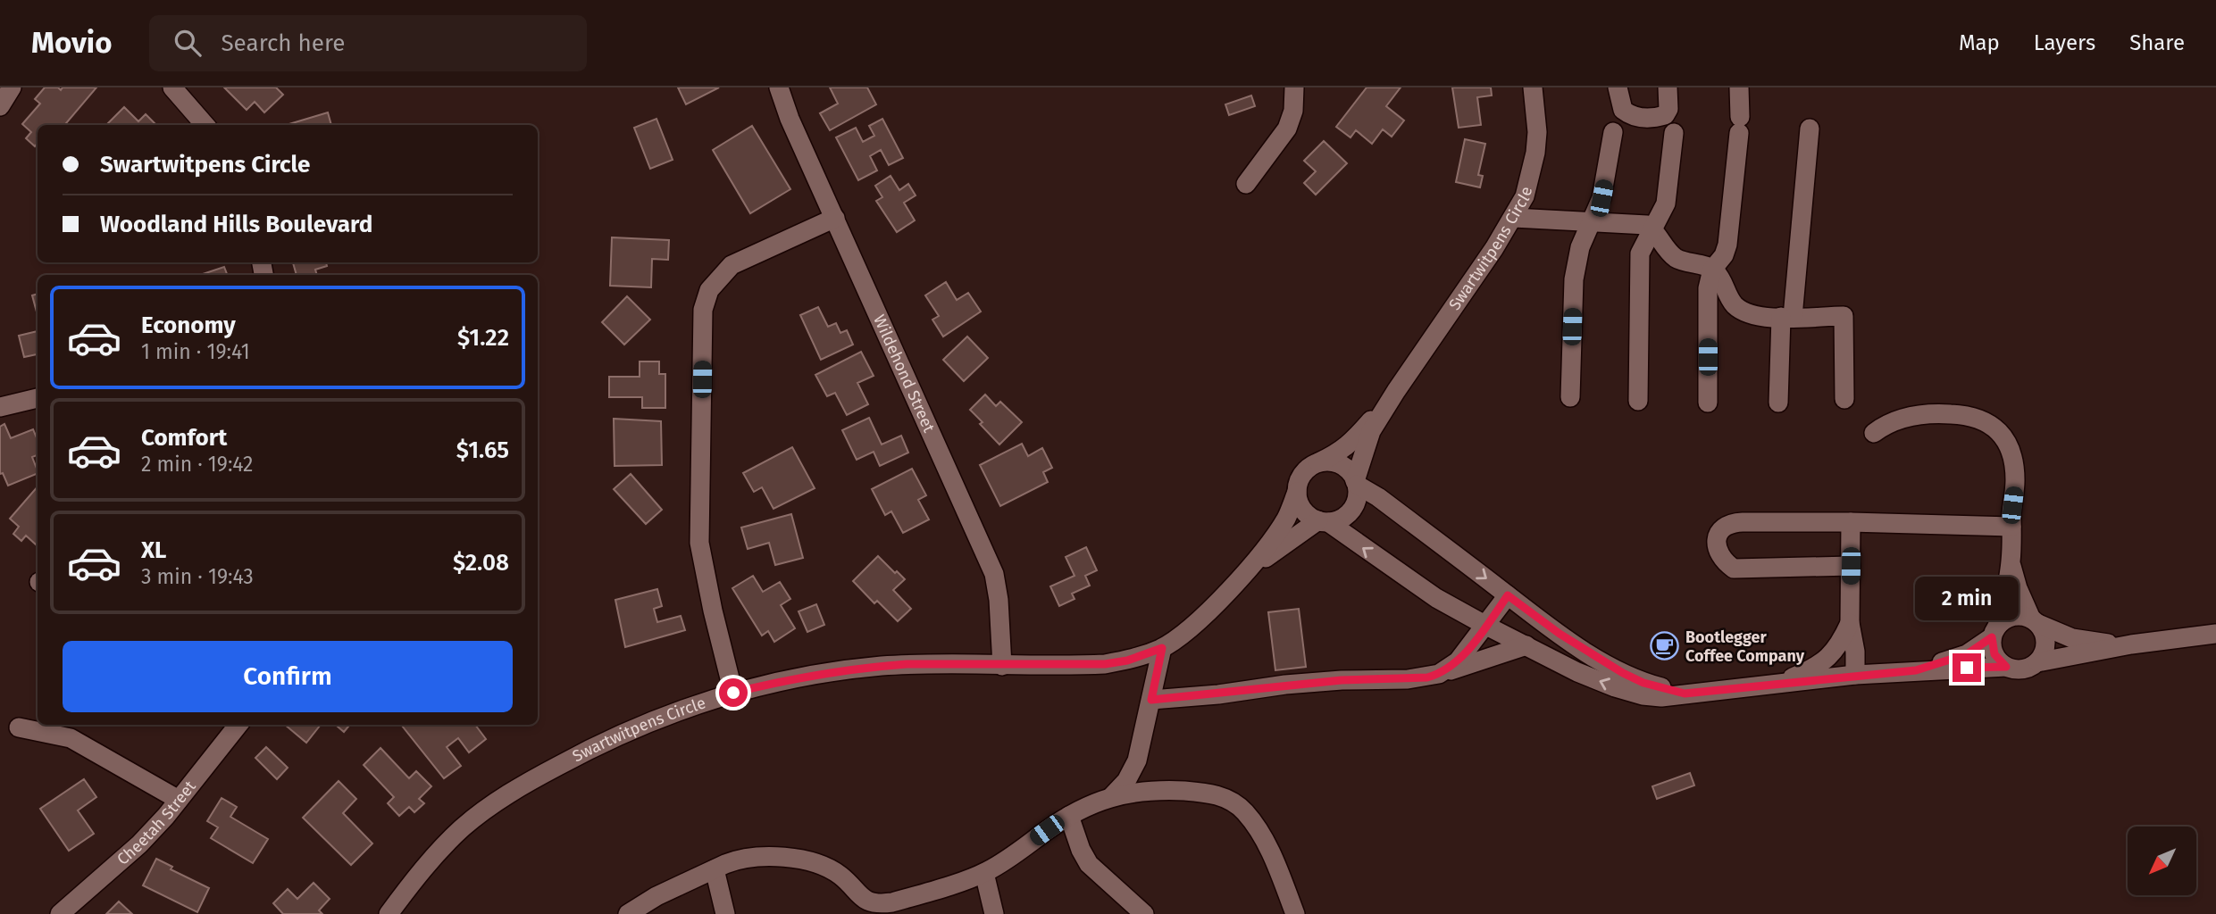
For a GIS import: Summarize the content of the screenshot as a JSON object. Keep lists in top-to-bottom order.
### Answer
{
  "streets": {
    "street": ["Swartwitpens Circle", "Wildehond Street", "Cheetah Street"]
  },
  "crossings": [
    ["Swartwitpens Circle", "Wildehond Street"]
  ],
  "places": {
    "cafe": ["Bootlegger Coffee Company"]
  },
  "north": "bottom left",
  "page": {
    "header": "Movio",
    "search": "Search here",
    "nav": ["Map", "Layers", "Share"],
    "banner": ["Swartwitpens Circle", "Woodland Hills Boulevard"],
    "list": [
      {
        "name": "Economy",
        "note": "1 min · 19:41",
        "value": "$1.22"
      },
      {
        "name": "Comfort",
        "note": "2 min · 19:42",
        "value": "$1.65"
      },
      {
        "name": "XL",
        "note": "3 min · 19:43",
        "value": "$2.08"
      }
    ],
    "bubble": "2 min",
    "buttons": "Confirm"
  }
}
